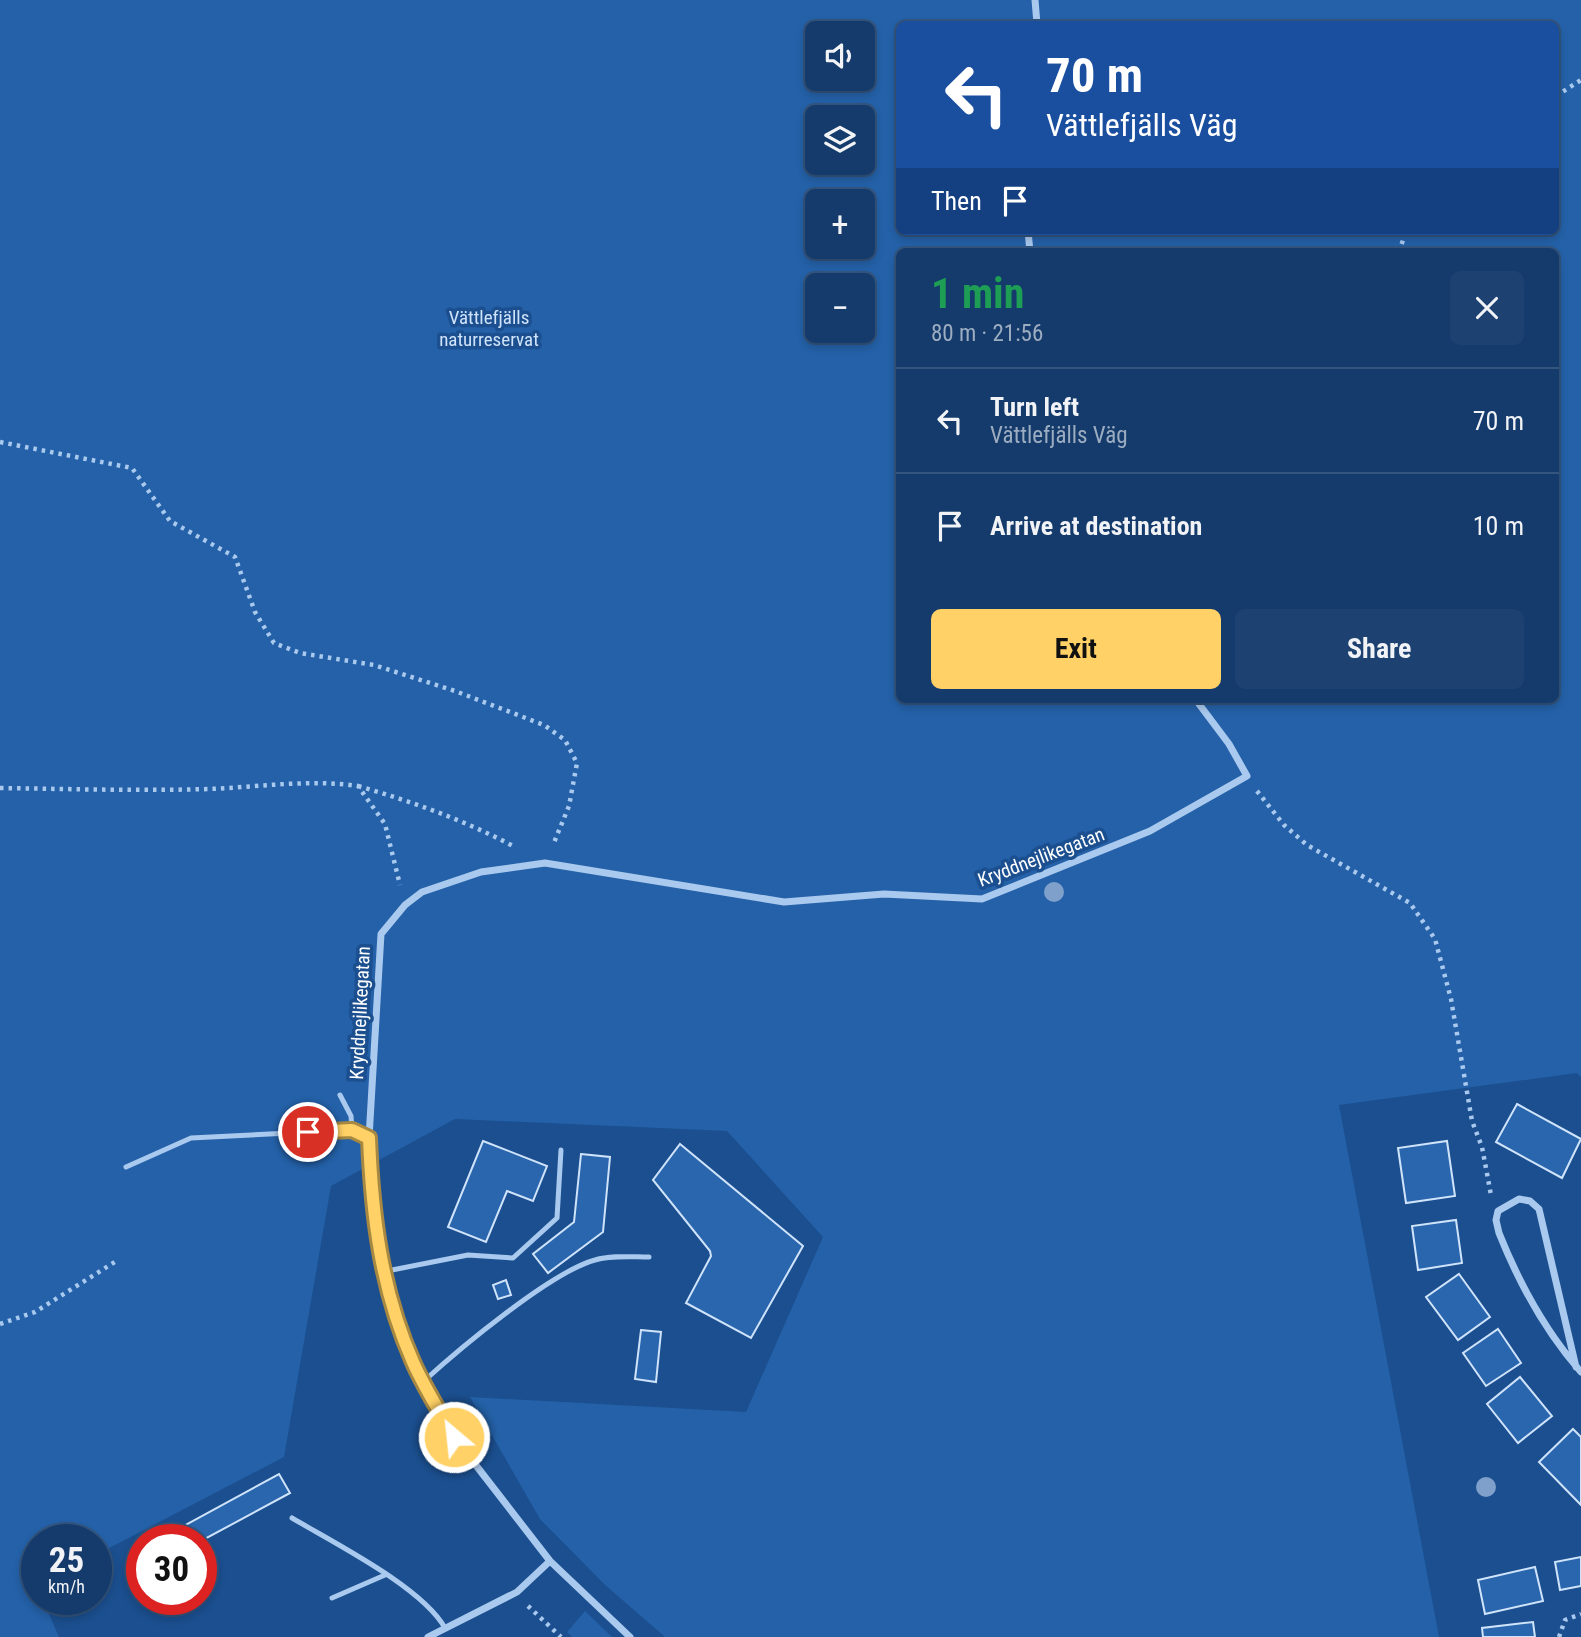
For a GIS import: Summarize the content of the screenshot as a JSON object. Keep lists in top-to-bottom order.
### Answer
{
  "streets": {
    "street": ["Kryddnejlikegatan"]
  },
  "parks": ["Vättlefjälls naturreservat"],
  "page": {
    "map_buttons": ["+", "−"],
    "turn": ["70 m", "Vättlefjälls Väg"],
    "then": "Then",
    "heading": ["1 min", "80 m · 21:56"],
    "list": [
      {
        "name": "Turn left",
        "note": "Vättlefjälls Väg",
        "value": "70 m"
      },
      {
        "name": "Arrive at destination",
        "value": "10 m"
      }
    ],
    "buttons": ["Exit", "Share"],
    "speed": "25 km/h",
    "limit": "30"
  }
}
